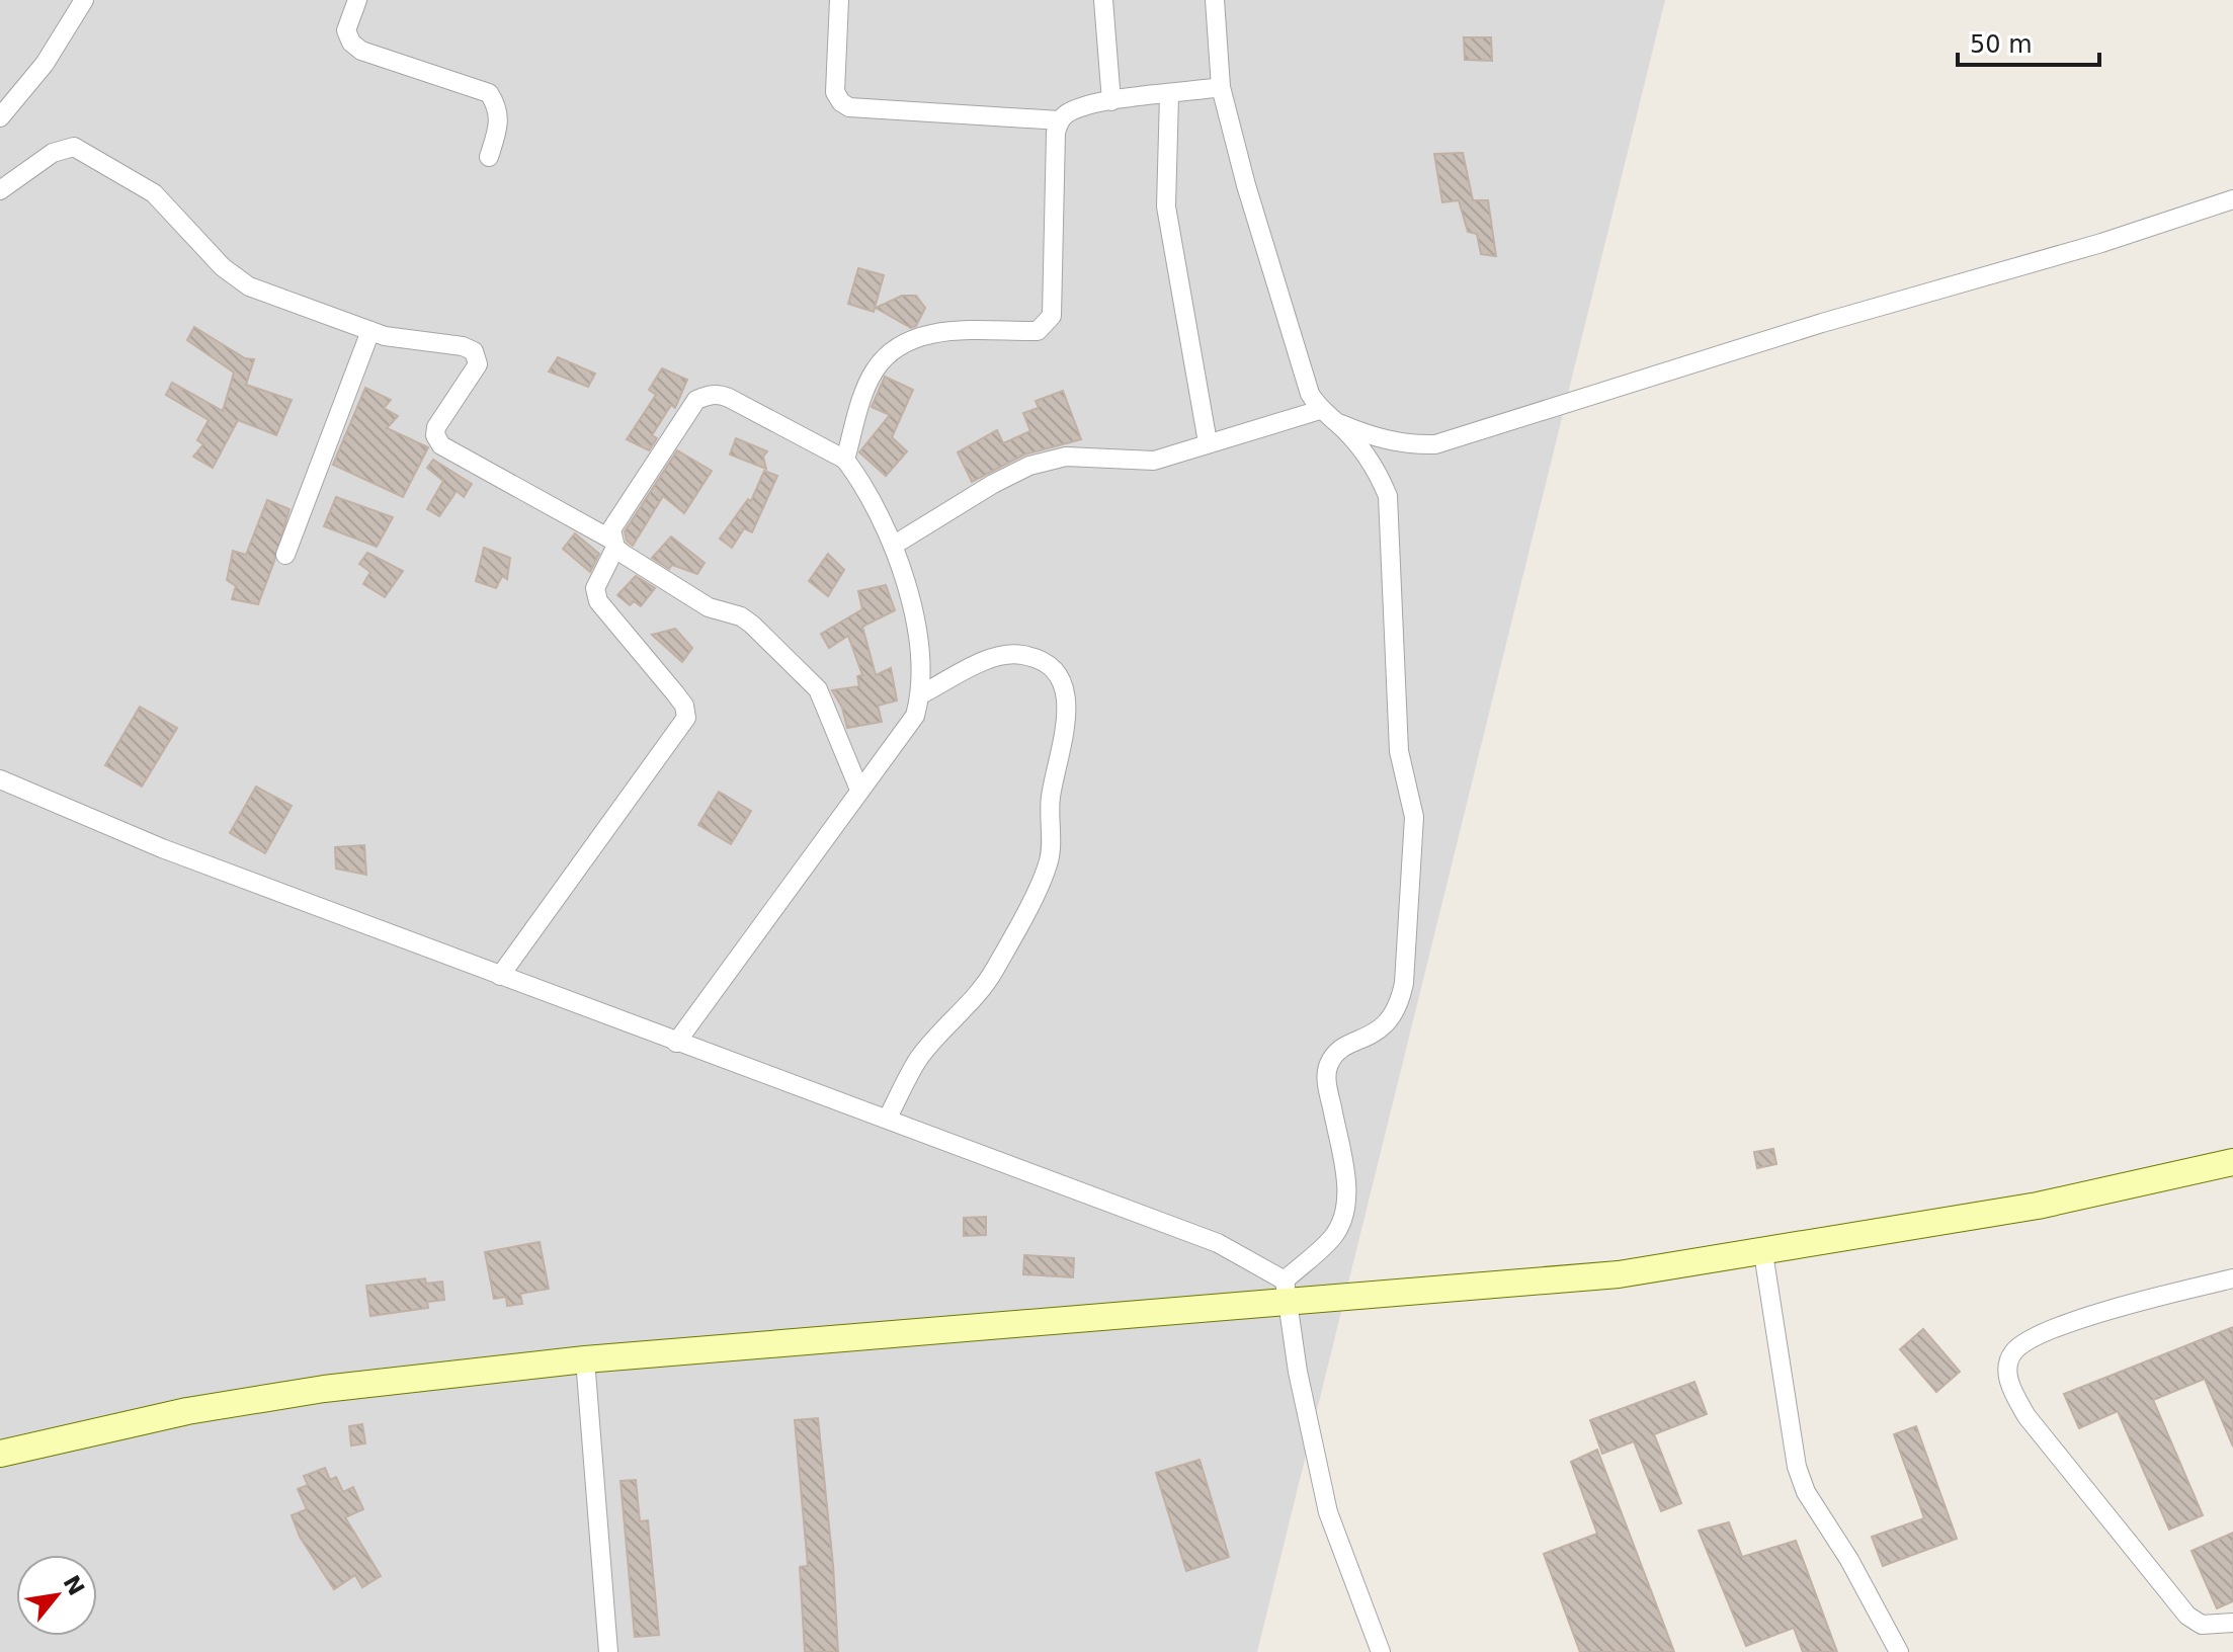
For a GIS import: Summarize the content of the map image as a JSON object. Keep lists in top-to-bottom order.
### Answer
{
  "scale_bar": "50 m",
  "north": "top right"
}
